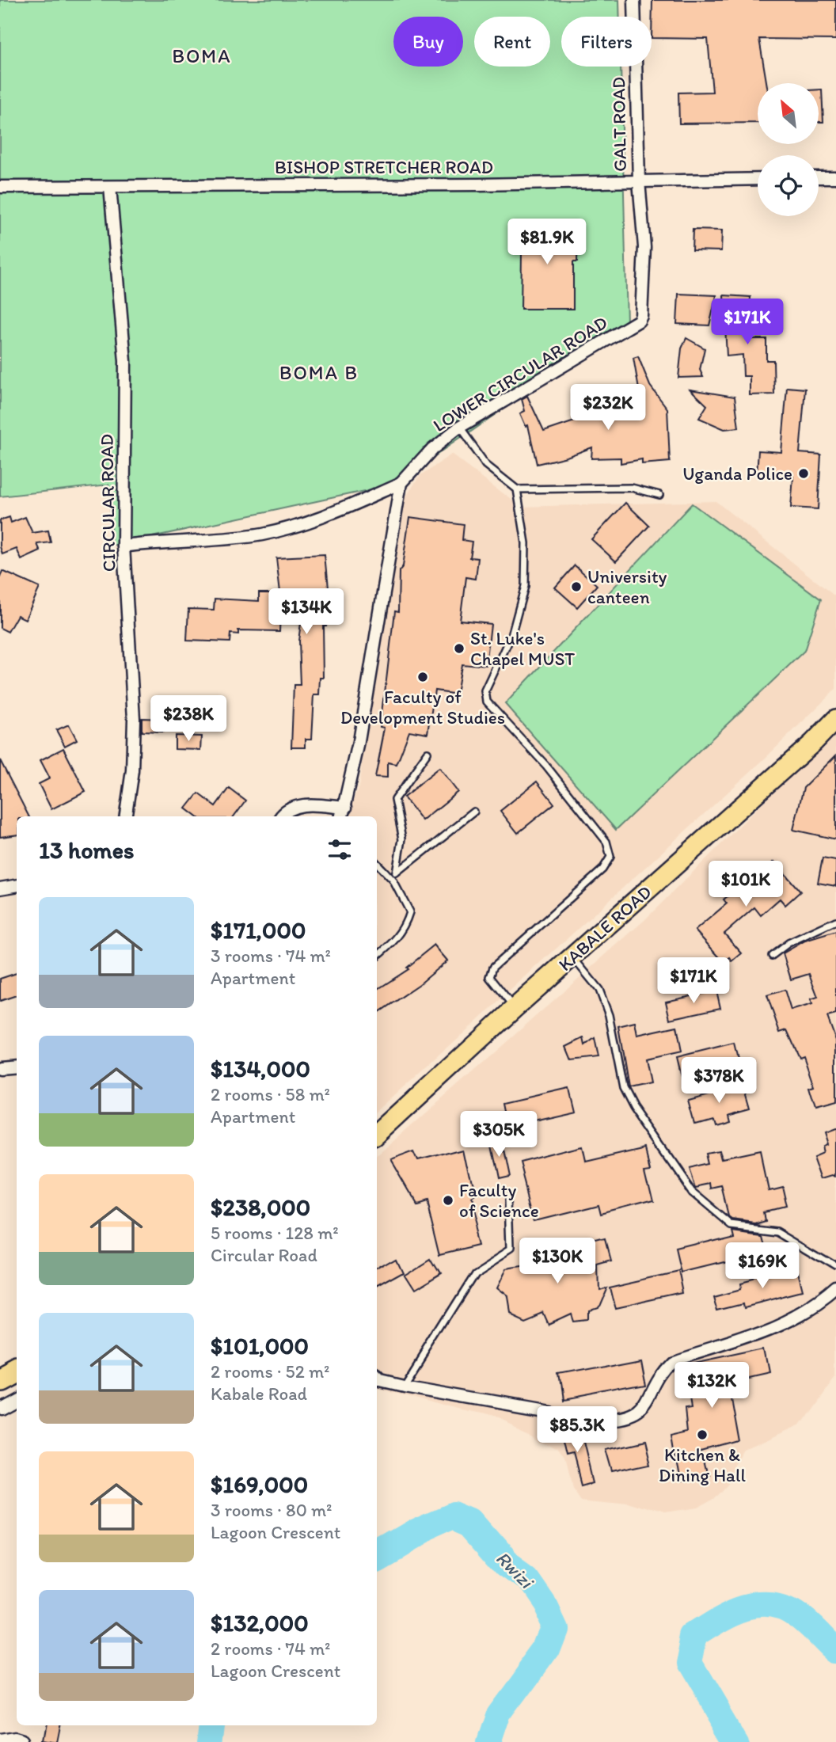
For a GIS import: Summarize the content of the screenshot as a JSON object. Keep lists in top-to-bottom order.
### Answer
{
  "streets": {
    "main road": ["KABALE ROAD"],
    "street": [
      "GALT ROAD",
      "BISHOP STRETCHER ROAD",
      "LOWER CIRCULAR ROAD",
      "CIRCULAR ROAD"
    ]
  },
  "crossings": [
    ["GALT ROAD", "BISHOP STRETCHER ROAD"],
    ["GALT ROAD", "LOWER CIRCULAR ROAD"],
    ["BISHOP STRETCHER ROAD", "LOWER CIRCULAR ROAD"],
    ["BISHOP STRETCHER ROAD", "CIRCULAR ROAD"]
  ],
  "districts": ["BOMA", "BOMA B"],
  "water": ["Rwizi"],
  "places": [
    "Uganda Police",
    "University canteen",
    "St. Luke's Chapel MUST",
    "Faculty of Development Studies",
    "Faculty of Science",
    "Kitchen & Dining Hall"
  ],
  "north": "top left",
  "page": {
    "chip": ["Buy", "Rent", "Filters"],
    "price": [
      "$81.9K",
      "$171K",
      "$232K",
      "$134K",
      "$238K",
      "$101K",
      "$171K",
      "$378K",
      "$305K",
      "$130K",
      "$169K",
      "$132K",
      "$85.3K"
    ],
    "heading": "13 homes",
    "list": [
      {
        "name": "$171,000",
        "note": "3 rooms · 74 m² · Apartment"
      },
      {
        "name": "$134,000",
        "note": "2 rooms · 58 m² · Apartment"
      },
      {
        "name": "$238,000",
        "note": "5 rooms · 128 m² · Circular Road"
      },
      {
        "name": "$101,000",
        "note": "2 rooms · 52 m² · Kabale Road"
      },
      {
        "name": "$169,000",
        "note": "3 rooms · 80 m² · Lagoon Crescent"
      },
      {
        "name": "$132,000",
        "note": "2 rooms · 74 m² · Lagoon Crescent"
      }
    ]
  }
}
